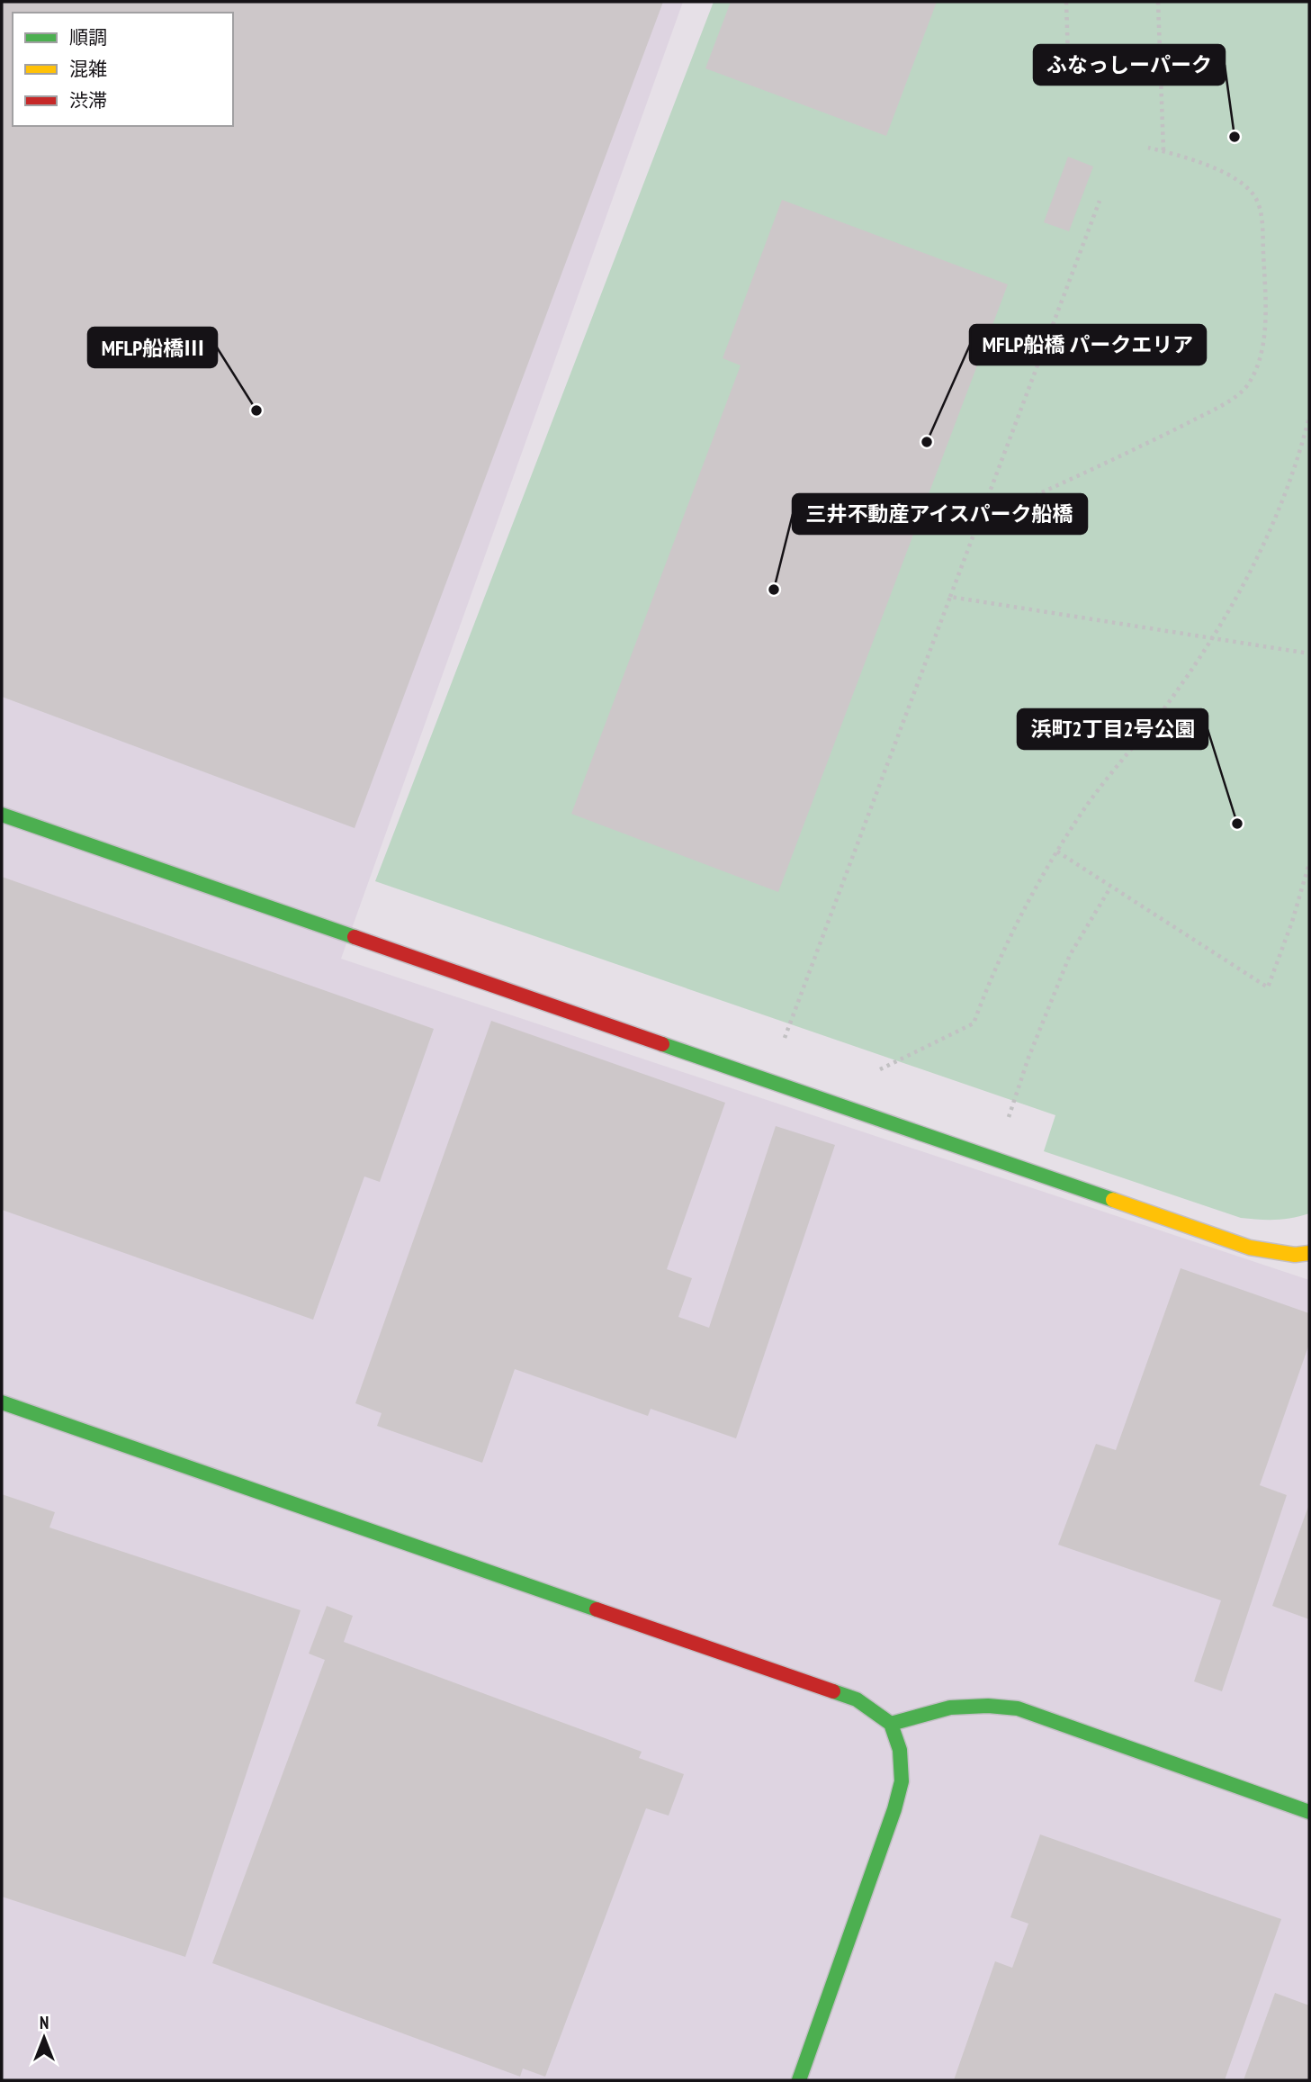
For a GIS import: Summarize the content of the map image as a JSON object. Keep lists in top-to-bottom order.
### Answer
{
  "places": [
    "ふなっしーパーク",
    "MFLP船橋Ⅲ",
    "MFLP船橋 パークエリア",
    "三井不動産アイスパーク船橋",
    "浜町2丁目2号公園"
  ],
  "legend": ["順調", "混雑", "渋滞"],
  "north": "top"
}
